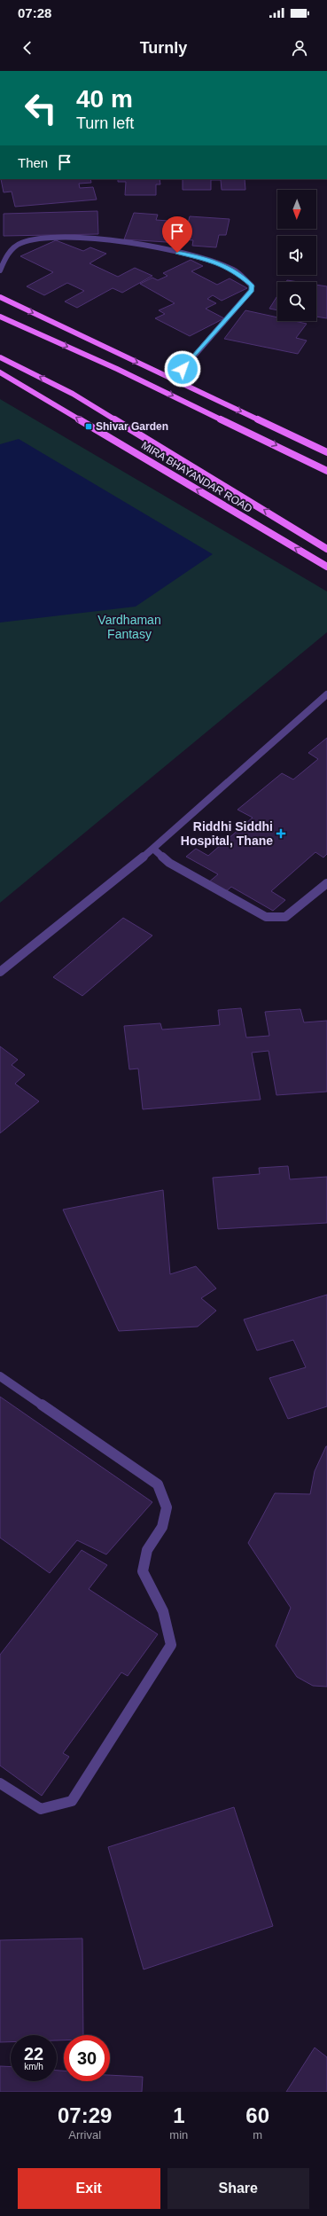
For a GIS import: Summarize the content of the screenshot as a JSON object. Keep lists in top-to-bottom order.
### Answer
{
  "streets": {
    "main road": ["MIRA BHAYANDAR ROAD"]
  },
  "parks": ["Vardhaman Fantasy"],
  "places": {
    "transit": ["Shivar Garden"],
    "health": ["Riddhi Siddhi Hospital, Thane"]
  },
  "north": "bottom",
  "page": {
    "status": "07:28",
    "header": "Turnly",
    "turn": ["40 m", "Turn left"],
    "then": "Then",
    "speed": "22 km/h",
    "limit": "30",
    "eta": [
      "07:29",
      "Arrival",
      "1",
      "min",
      "60",
      "m"
    ],
    "buttons": ["Exit", "Share"]
  }
}
